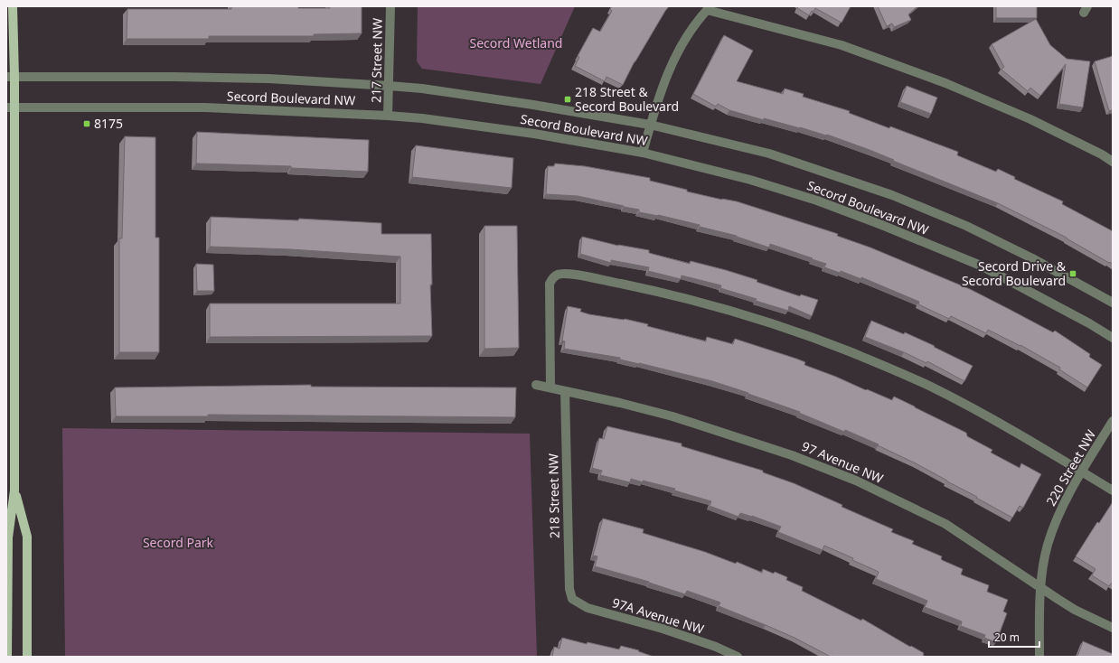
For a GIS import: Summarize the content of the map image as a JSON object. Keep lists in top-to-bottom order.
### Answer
{
  "streets": {
    "street": [
      "217 Street NW",
      "Secord Boulevard NW",
      "97 Avenue NW",
      "220 Street NW",
      "218 Street NW",
      "97A Avenue NW"
    ]
  },
  "crossings": [
    ["217 Street NW", "Secord Boulevard NW"],
    ["97 Avenue NW", "220 Street NW"],
    ["97 Avenue NW", "218 Street NW"],
    ["218 Street NW", "97A Avenue NW"]
  ],
  "parks": ["Secord Wetland", "Secord Park"],
  "places": {
    "transit": ["218 Street & Secord Boulevard", "8175", "Secord Drive & Secord Boulevard"]
  },
  "scale_bar": "20 m"
}
